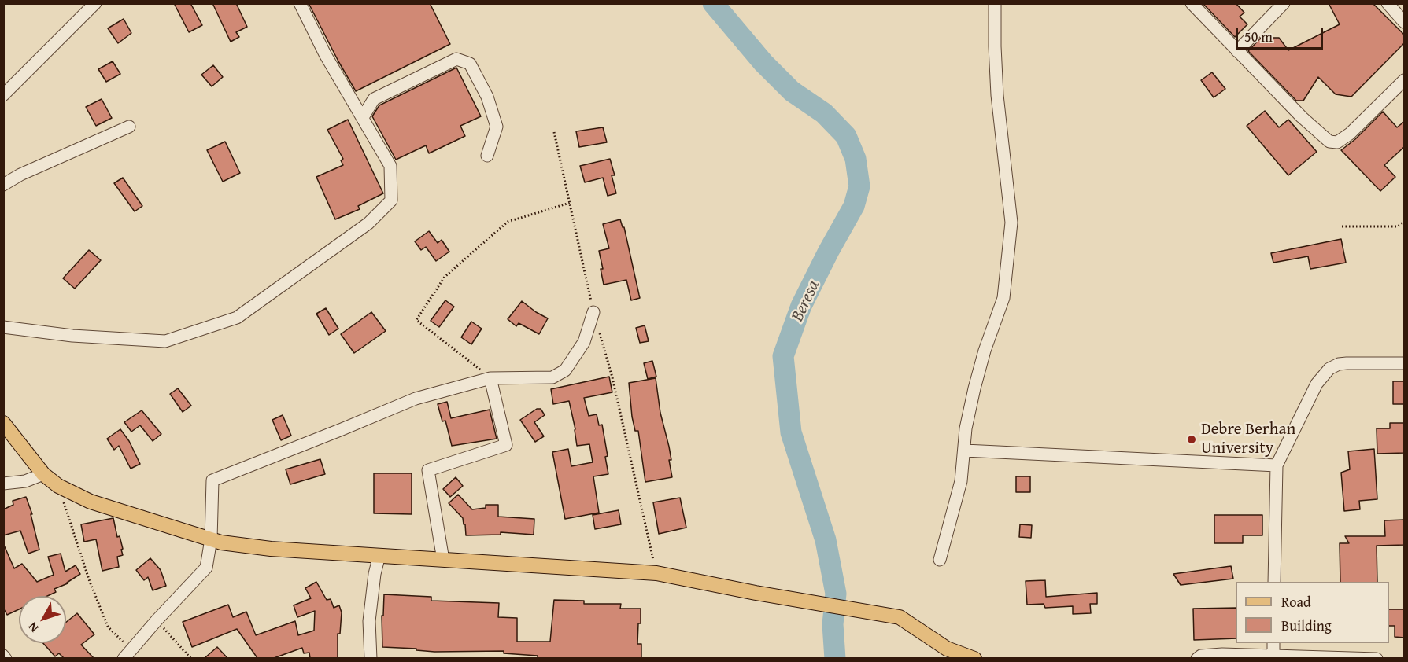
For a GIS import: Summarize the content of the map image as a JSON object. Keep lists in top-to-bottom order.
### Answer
{
  "water": ["Beresa"],
  "places": ["Debre Berhan University"],
  "legend": ["Road", "Building"],
  "scale_bar": "50 m",
  "north": "bottom left"
}
